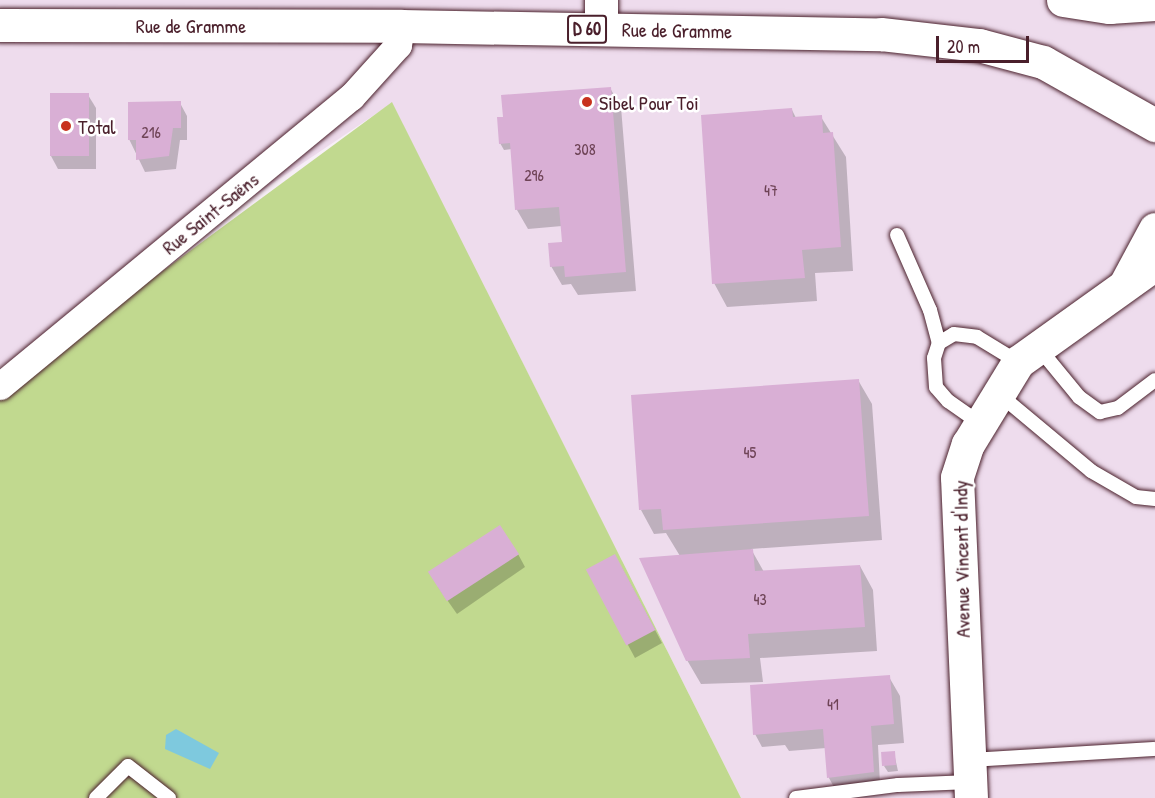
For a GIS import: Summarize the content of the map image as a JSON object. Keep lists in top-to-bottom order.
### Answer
{
  "streets": {
    "main road": ["Rue de Gramme", "D 60", "Avenue Vincent d'Indy"],
    "street": ["Rue Saint-Saëns"]
  },
  "crossings": [
    ["Rue de Gramme", "Rue Saint-Saëns"]
  ],
  "places": ["Sibel Pour Toi", "Total"],
  "house_numbers": [
    "216",
    "308",
    "296",
    "47",
    "45",
    "43",
    "41"
  ],
  "scale_bar": "20 m"
}
